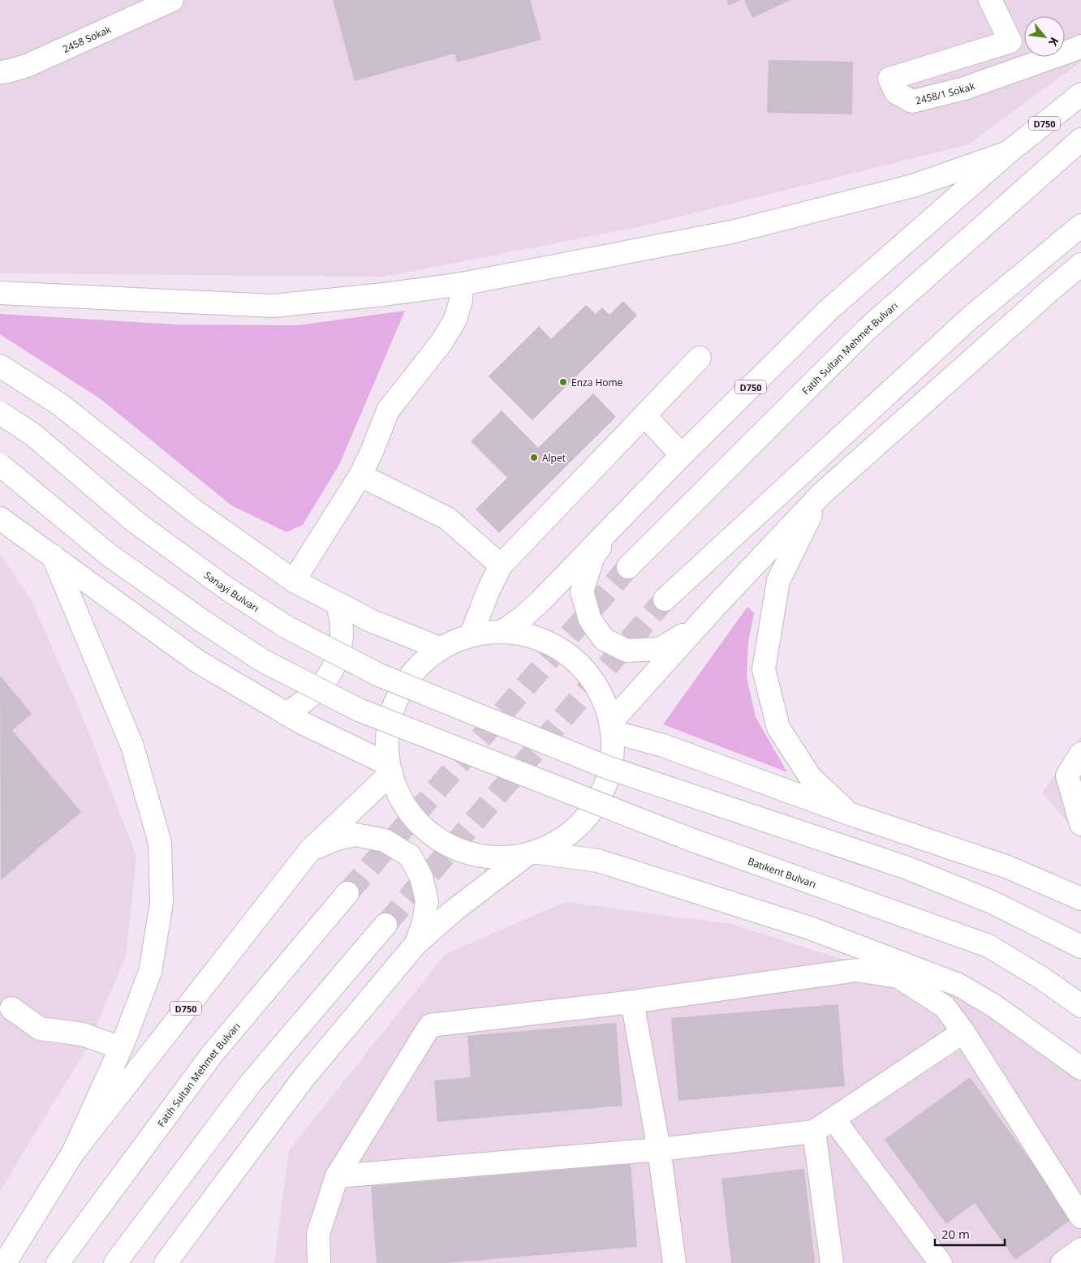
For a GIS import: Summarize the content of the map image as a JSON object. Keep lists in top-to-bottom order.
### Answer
{
  "streets": {
    "main road": [
      "2458 Sokak",
      "2458/1 Sokak",
      "D750",
      "Fatih Sultan Mehmet Bulvarı",
      "Sanayi Bulvarı",
      "Batıkent Bulvarı"
    ]
  },
  "places": ["Enza Home", "Alpet"],
  "scale_bar": "20 m",
  "north": "bottom right"
}
